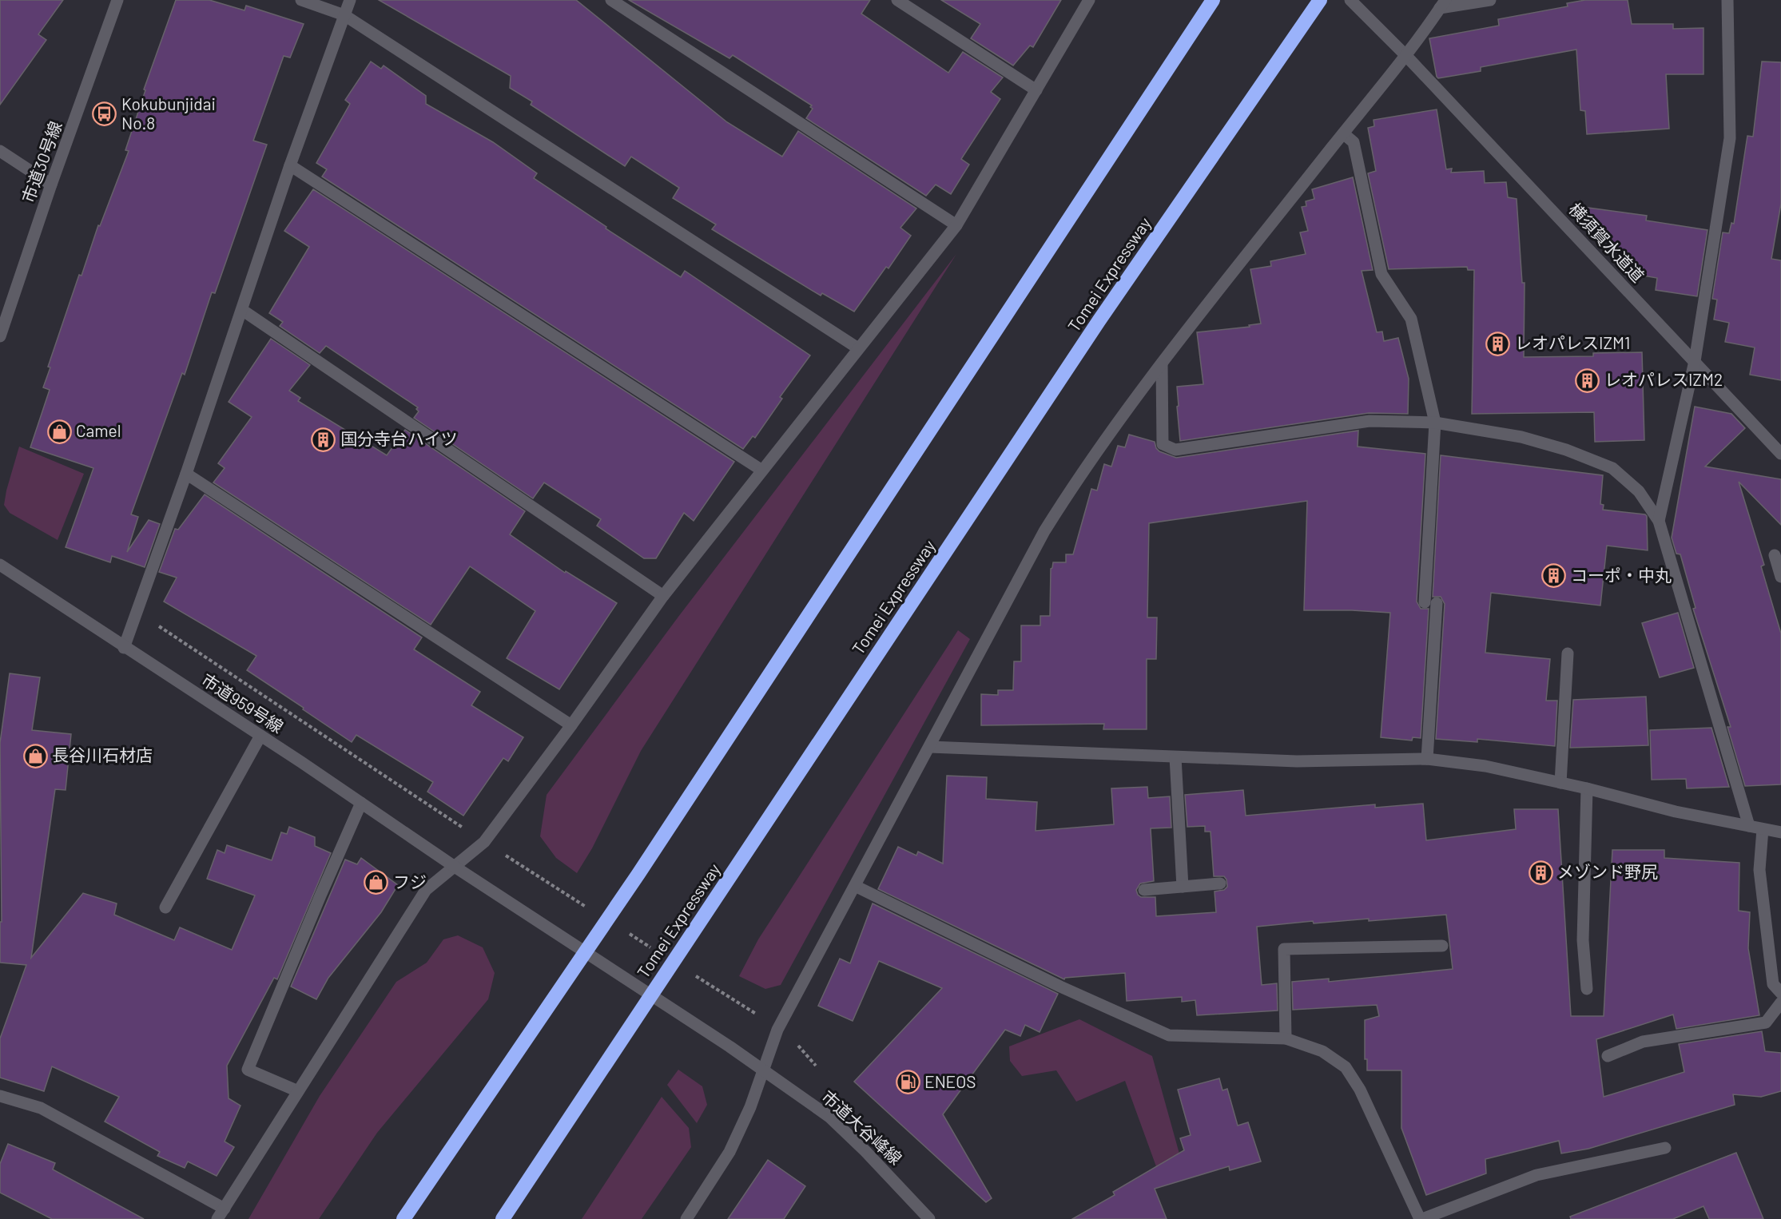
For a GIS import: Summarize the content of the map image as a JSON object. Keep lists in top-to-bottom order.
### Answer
{
  "streets": {
    "highway": ["Tomei Expressway"],
    "street": [
      "市道30号線",
      "横須賀水道道",
      "市道959号線",
      "市道大谷峰線"
    ]
  },
  "crossings": [
    ["市道959号線", "市道大谷峰線"]
  ],
  "places": {
    "bus stop": ["Kokubunjidai No.8"],
    "building": [
      "レオパレスIZM1",
      "レオパレスIZM2",
      "国分寺台ハイツ",
      "コーポ・中丸",
      "メゾンド野尻"
    ],
    "shop": ["Camel", "長谷川石材店", "フジ"],
    "fuel station": ["ENEOS"]
  }
}
